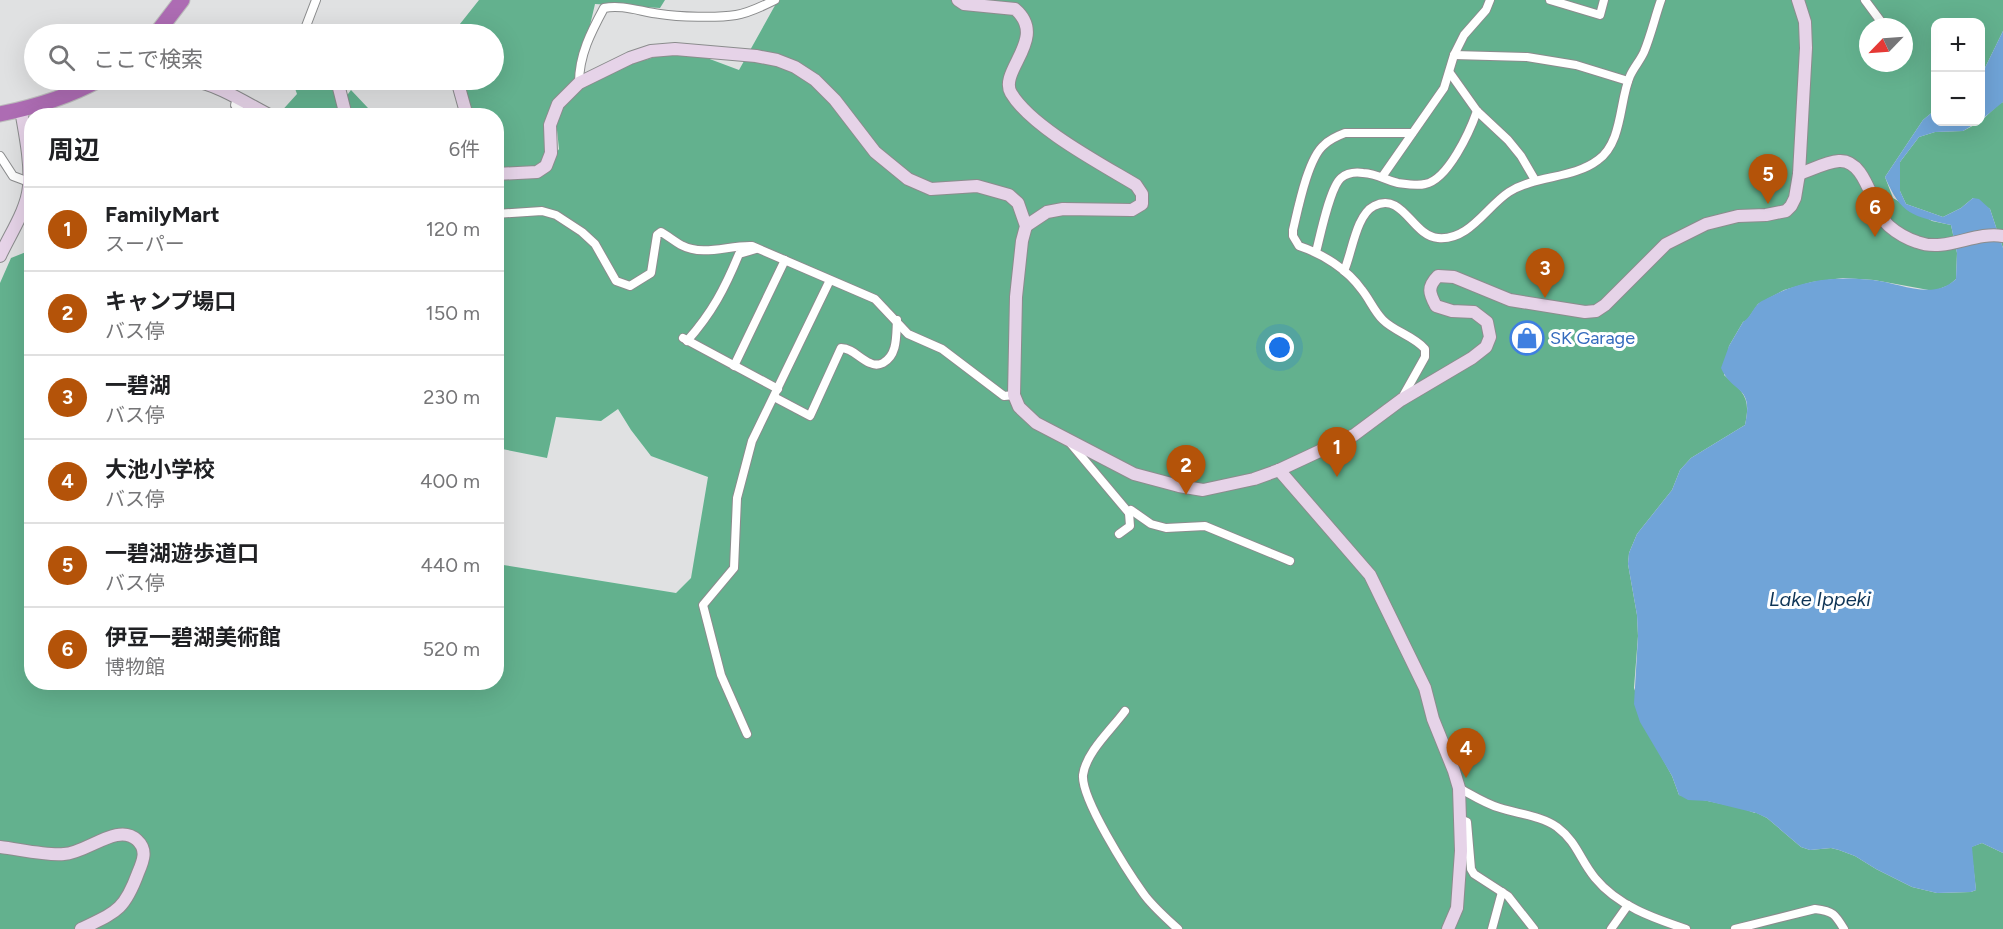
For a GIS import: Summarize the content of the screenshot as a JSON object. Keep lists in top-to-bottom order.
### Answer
{
  "water": ["Lake Ippeki"],
  "places": {
    "shop": ["SK Garage"]
  },
  "north": "bottom left",
  "page": {
    "map_buttons": ["+", "−"],
    "search": "ここで検索",
    "heading": ["周辺", "6件"],
    "pins": [
      "5",
      "6",
      "3",
      "1",
      "2",
      "4"
    ],
    "list": [
      {
        "mark": "1",
        "name": "FamilyMart",
        "note": "スーパー",
        "value": "120 m"
      },
      {
        "mark": "2",
        "name": "キャンプ場口",
        "note": "バス停",
        "value": "150 m"
      },
      {
        "mark": "3",
        "name": "一碧湖",
        "note": "バス停",
        "value": "230 m"
      },
      {
        "mark": "4",
        "name": "大池小学校",
        "note": "バス停",
        "value": "400 m"
      },
      {
        "mark": "5",
        "name": "一碧湖遊歩道口",
        "note": "バス停",
        "value": "440 m"
      },
      {
        "mark": "6",
        "name": "伊豆一碧湖美術館",
        "note": "博物館",
        "value": "520 m"
      }
    ]
  }
}
